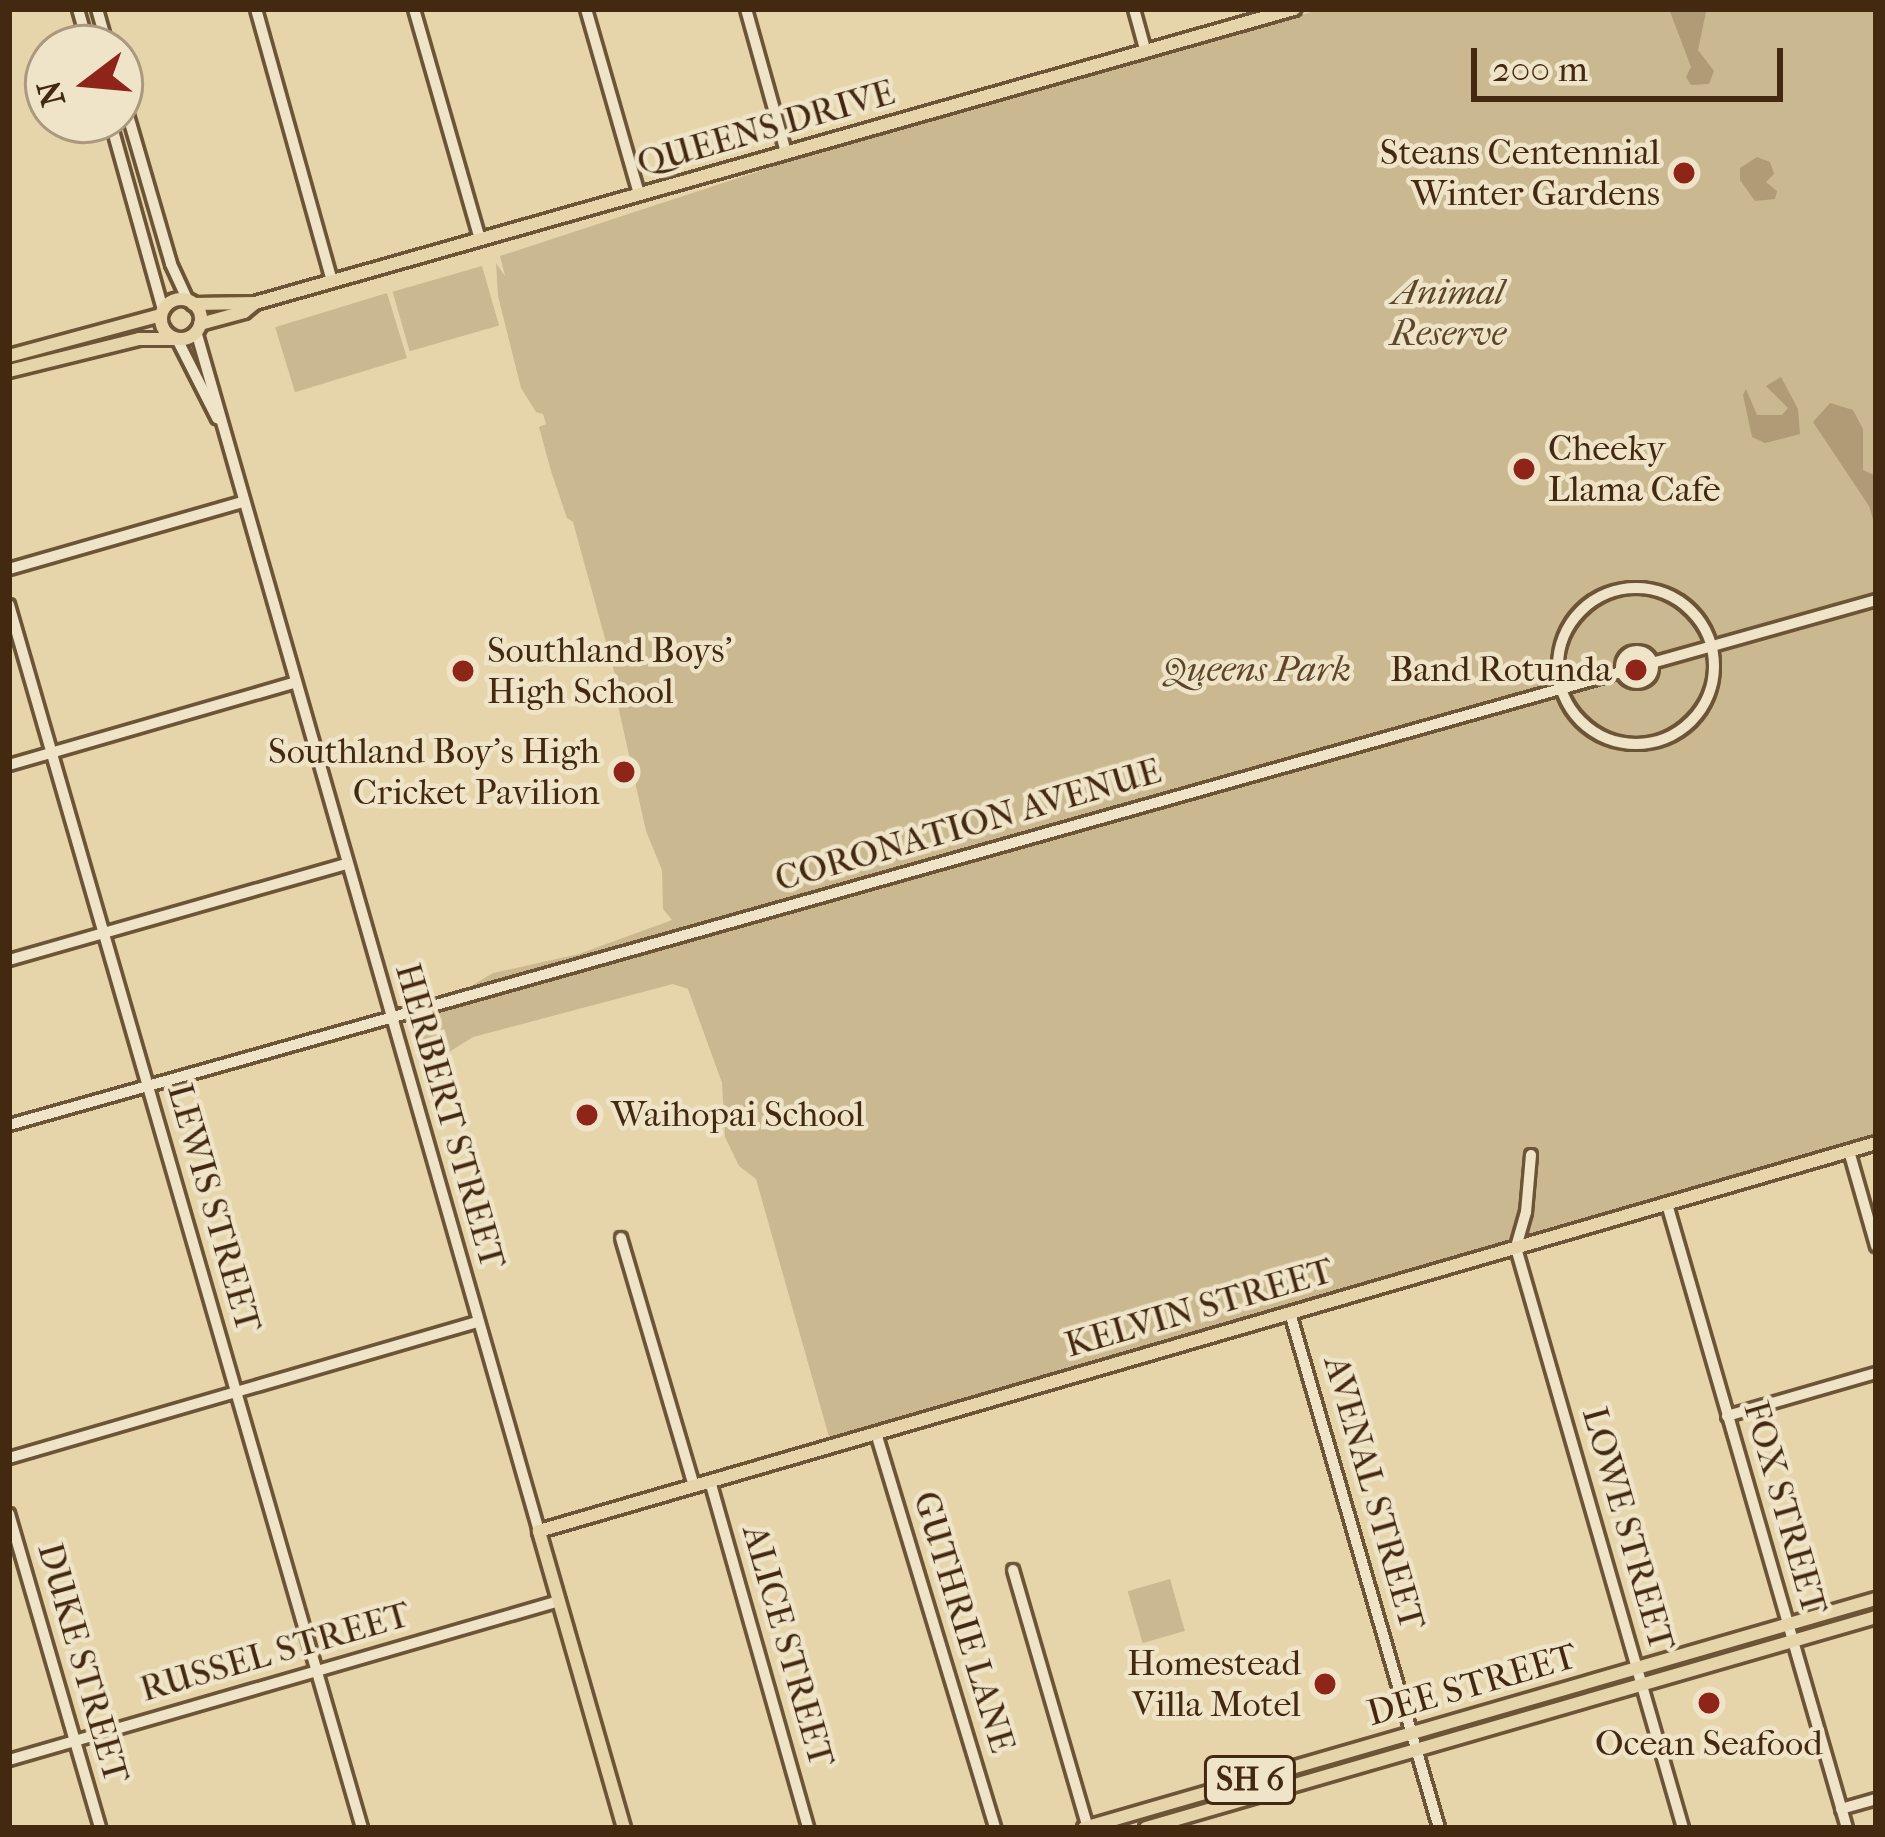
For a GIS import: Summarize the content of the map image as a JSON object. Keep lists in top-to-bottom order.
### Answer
{
  "streets": {
    "main road": [
      "QUEENS DRIVE",
      "HERBERT STREET",
      "KELVIN STREET",
      "DEE STREET",
      "SH 6"
    ],
    "street": [
      "CORONATION AVENUE",
      "LEWIS STREET",
      "AVENAL STREET",
      "FOX STREET",
      "LOWE STREET",
      "GUTHRIE LANE",
      "ALICE STREET",
      "RUSSEL STREET",
      "DUKE STREET"
    ]
  },
  "crossings": [
    ["QUEENS DRIVE", "HERBERT STREET"],
    ["CORONATION AVENUE", "HERBERT STREET"],
    ["CORONATION AVENUE", "LEWIS STREET"],
    ["HERBERT STREET", "KELVIN STREET"],
    ["HERBERT STREET", "RUSSEL STREET"],
    ["LEWIS STREET", "RUSSEL STREET"],
    ["KELVIN STREET", "AVENAL STREET"],
    ["KELVIN STREET", "FOX STREET"],
    ["KELVIN STREET", "LOWE STREET"],
    ["KELVIN STREET", "GUTHRIE LANE"],
    ["KELVIN STREET", "ALICE STREET"],
    ["AVENAL STREET", "DEE STREET"],
    ["FOX STREET", "DEE STREET"],
    ["LOWE STREET", "DEE STREET"],
    ["RUSSEL STREET", "DUKE STREET"]
  ],
  "parks": ["Animal Reserve", "Queens Park"],
  "places": [
    "Steans Centennial Winter Gardens",
    "Cheeky Llama Cafe",
    "Band Rotunda",
    "Southland Boys' High School",
    "Southland Boy's High Cricket Pavilion",
    "Waihopai School",
    "Homestead Villa Motel",
    "Ocean Seafood"
  ],
  "scale_bar": "200 m",
  "north": "left"
}
